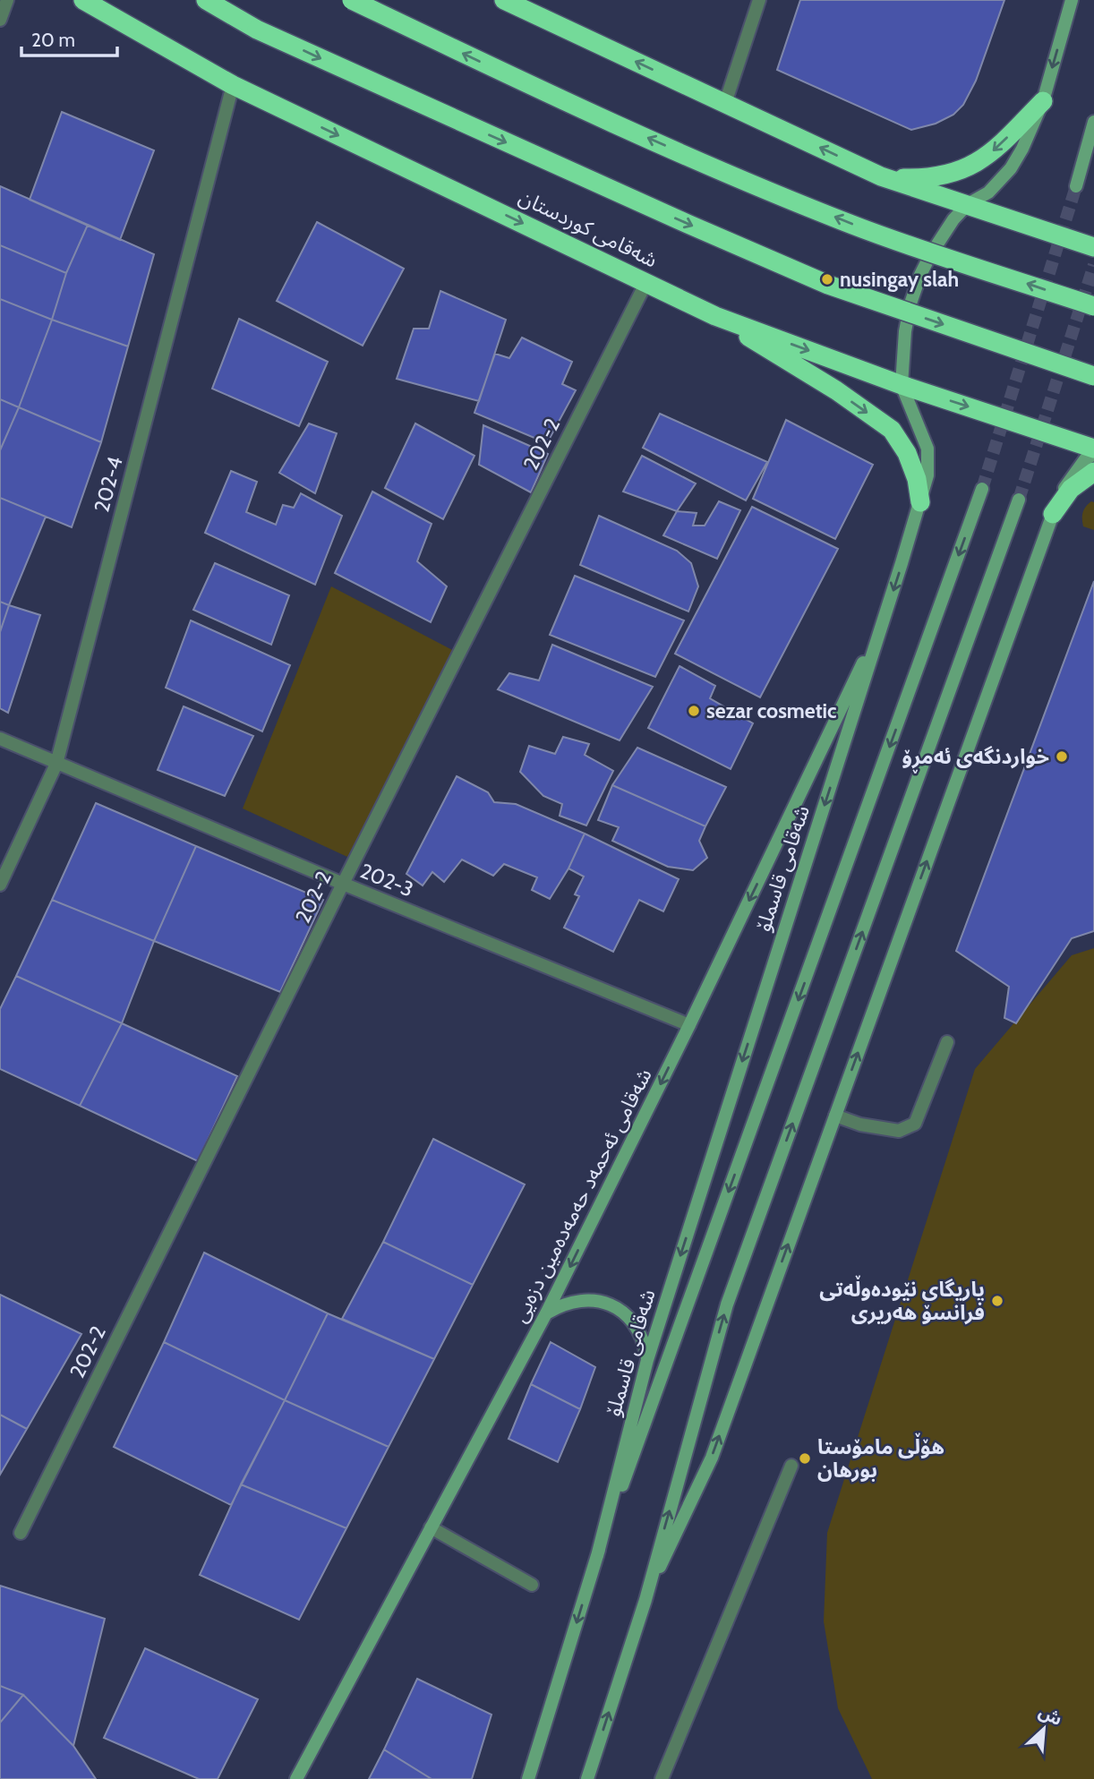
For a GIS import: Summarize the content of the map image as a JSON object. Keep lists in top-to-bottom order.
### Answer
{
  "streets": {
    "highway": ["شەقامی کوردستان"],
    "main road": ["شەقامی قاسملۆ", "شەقامی ئەحمەد حەمەدەمین دزەیی"],
    "street": ["202-2", "202-4", "202-3"]
  },
  "crossings": [
    ["شەقامی کوردستان", "202-2"],
    ["شەقامی کوردستان", "202-4"],
    ["شەقامی کوردستان", "شەقامی قاسملۆ"],
    ["202-2", "202-3"],
    ["202-4", "202-3"],
    ["شەقامی قاسملۆ", "شەقامی ئەحمەد حەمەدەمین دزەیی"],
    ["202-3", "شەقامی ئەحمەد حەمەدەمین دزەیی"]
  ],
  "places": [
    "nusingay slah",
    "sezar cosmetic",
    "خواردنگەی ئەمڕۆ",
    "یاریگای نێودەوڵەتی فرانسۆ هەریری",
    "هۆڵی مامۆستا بورهان"
  ],
  "scale_bar": "20 m",
  "north": "top right"
}
